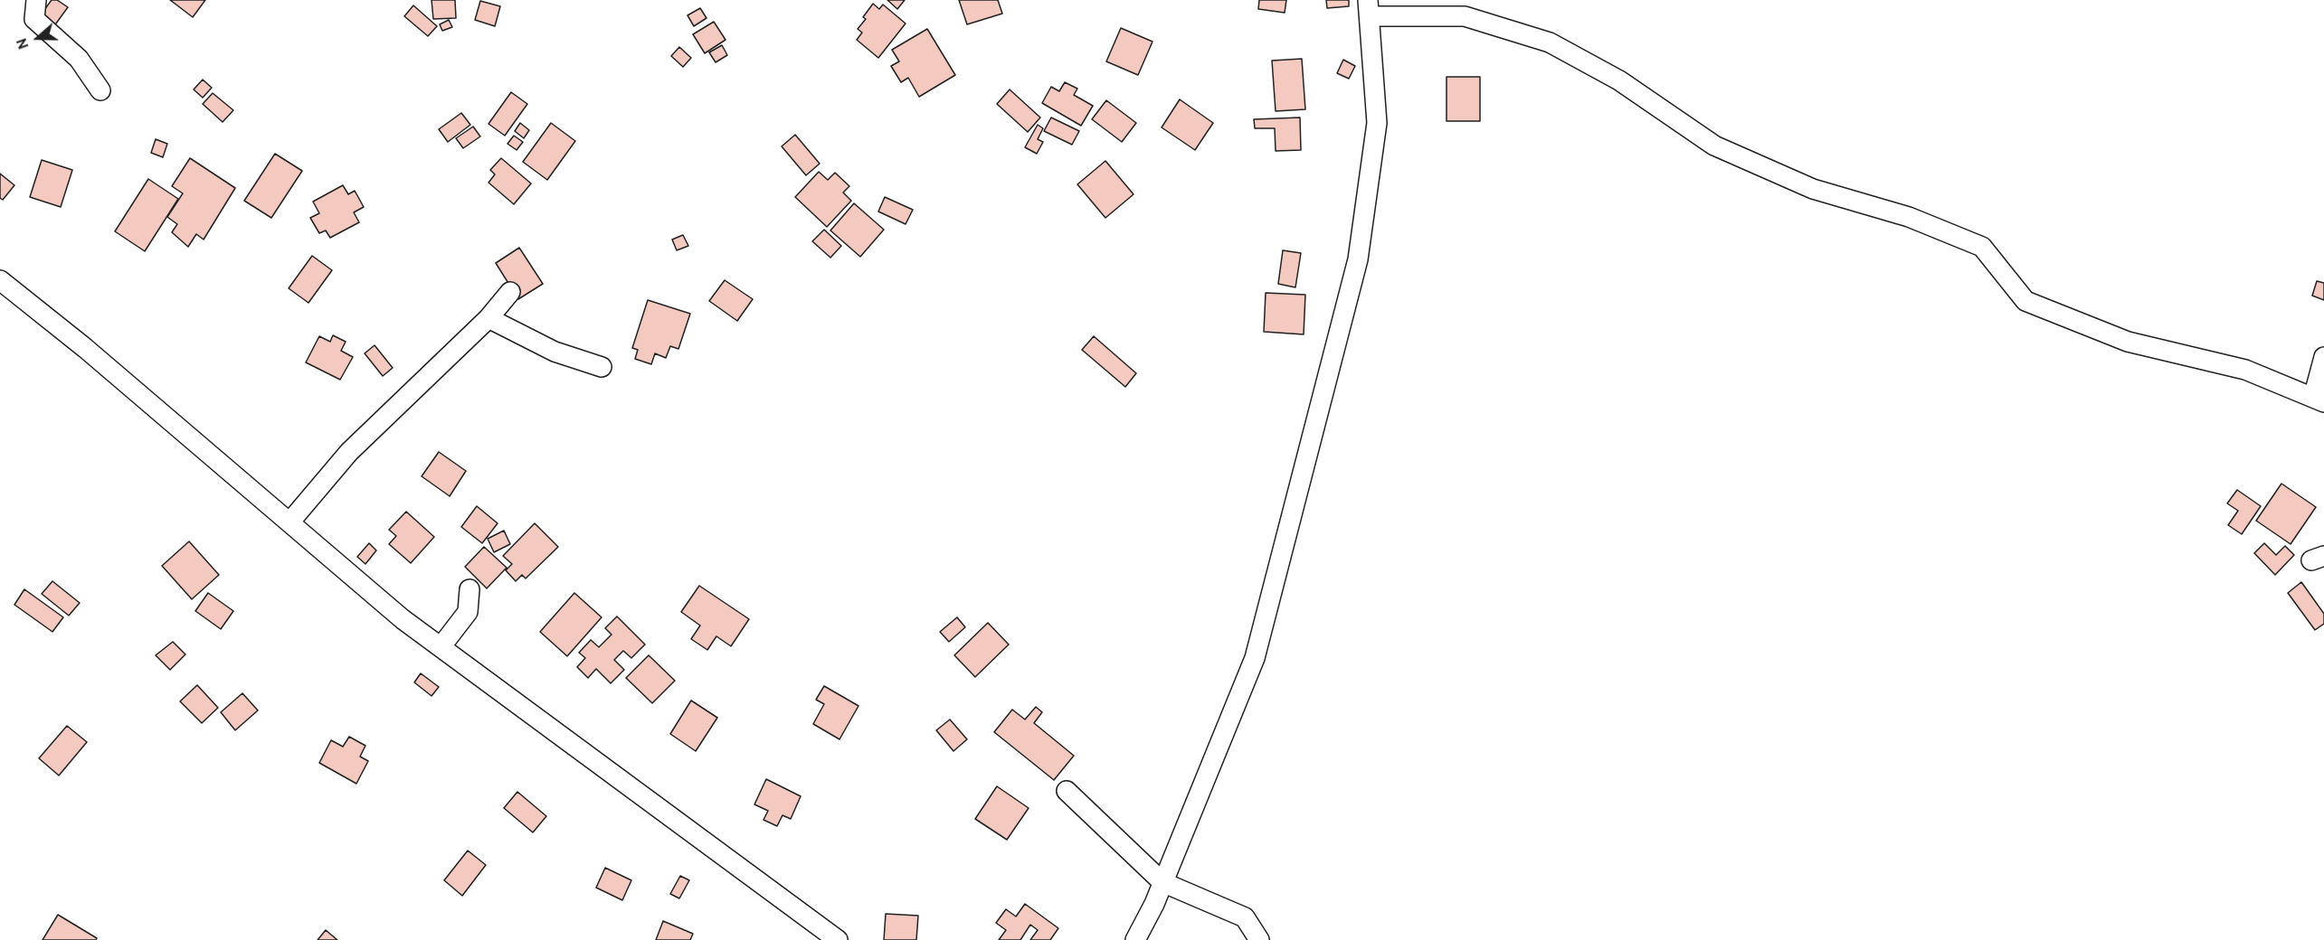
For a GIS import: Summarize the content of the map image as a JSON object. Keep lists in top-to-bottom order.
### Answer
{
  "north": "left"
}
